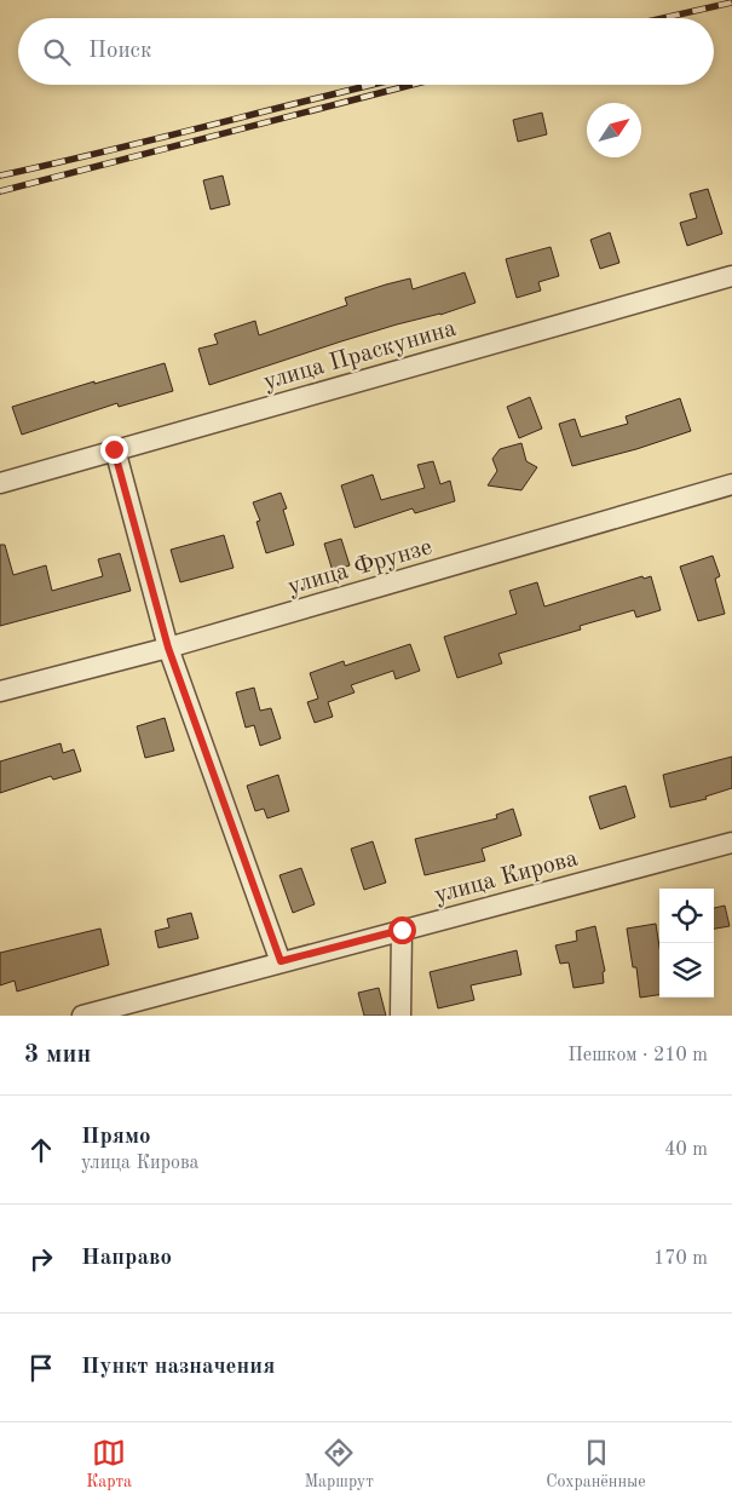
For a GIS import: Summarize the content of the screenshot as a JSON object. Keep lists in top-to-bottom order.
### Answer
{
  "streets": {
    "street": ["улица Праскунина", "улица Фрунзе", "улица Кирова"]
  },
  "north": "top right",
  "page": {
    "search": "Поиск",
    "heading": ["3 мин", "Пешком · 210 m"],
    "list": [
      ["Прямо", "улица Кирова", "40 m"],
      ["Направо", "170 m"],
      "Пункт назначения"
    ],
    "nav": ["Карта", "Маршрут", "Сохранённые"]
  }
}
